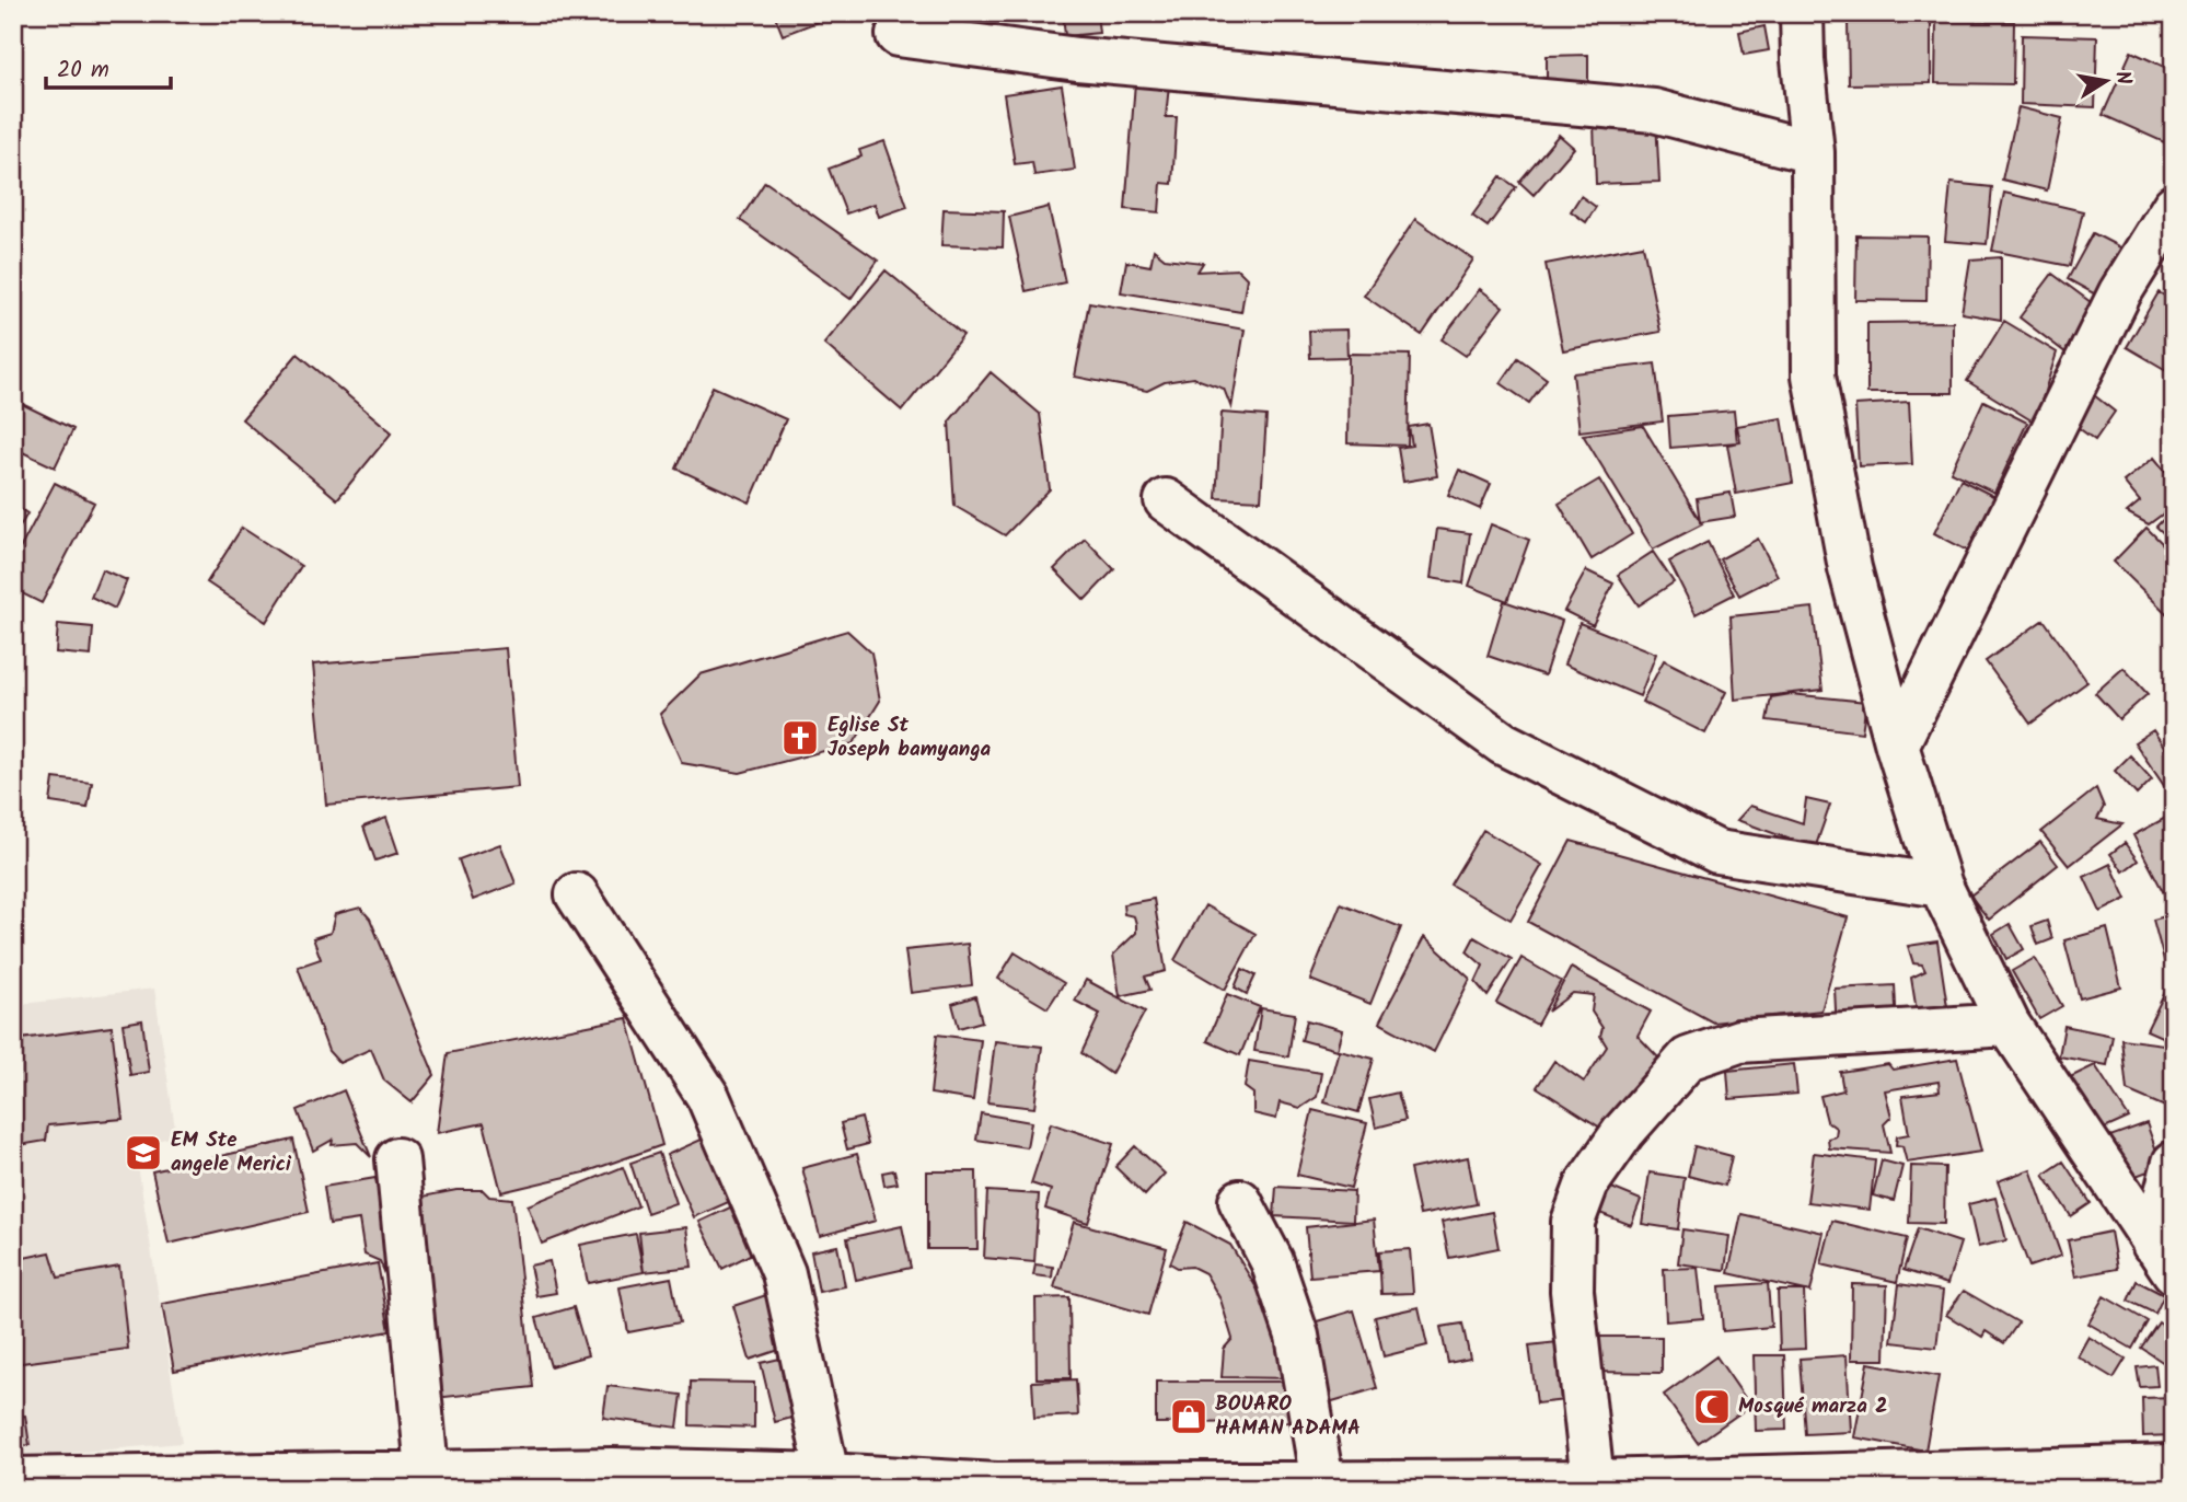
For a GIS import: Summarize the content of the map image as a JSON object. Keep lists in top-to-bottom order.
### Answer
{
  "places": {
    "church": ["Eglise St Joseph bamyanga"],
    "school or university": ["EM Ste angele Merici"],
    "mosque": ["Mosqué marza 2"],
    "shop": ["BOUARO HAMAN ADAMA"]
  },
  "scale_bar": "20 m",
  "north": "right"
}
